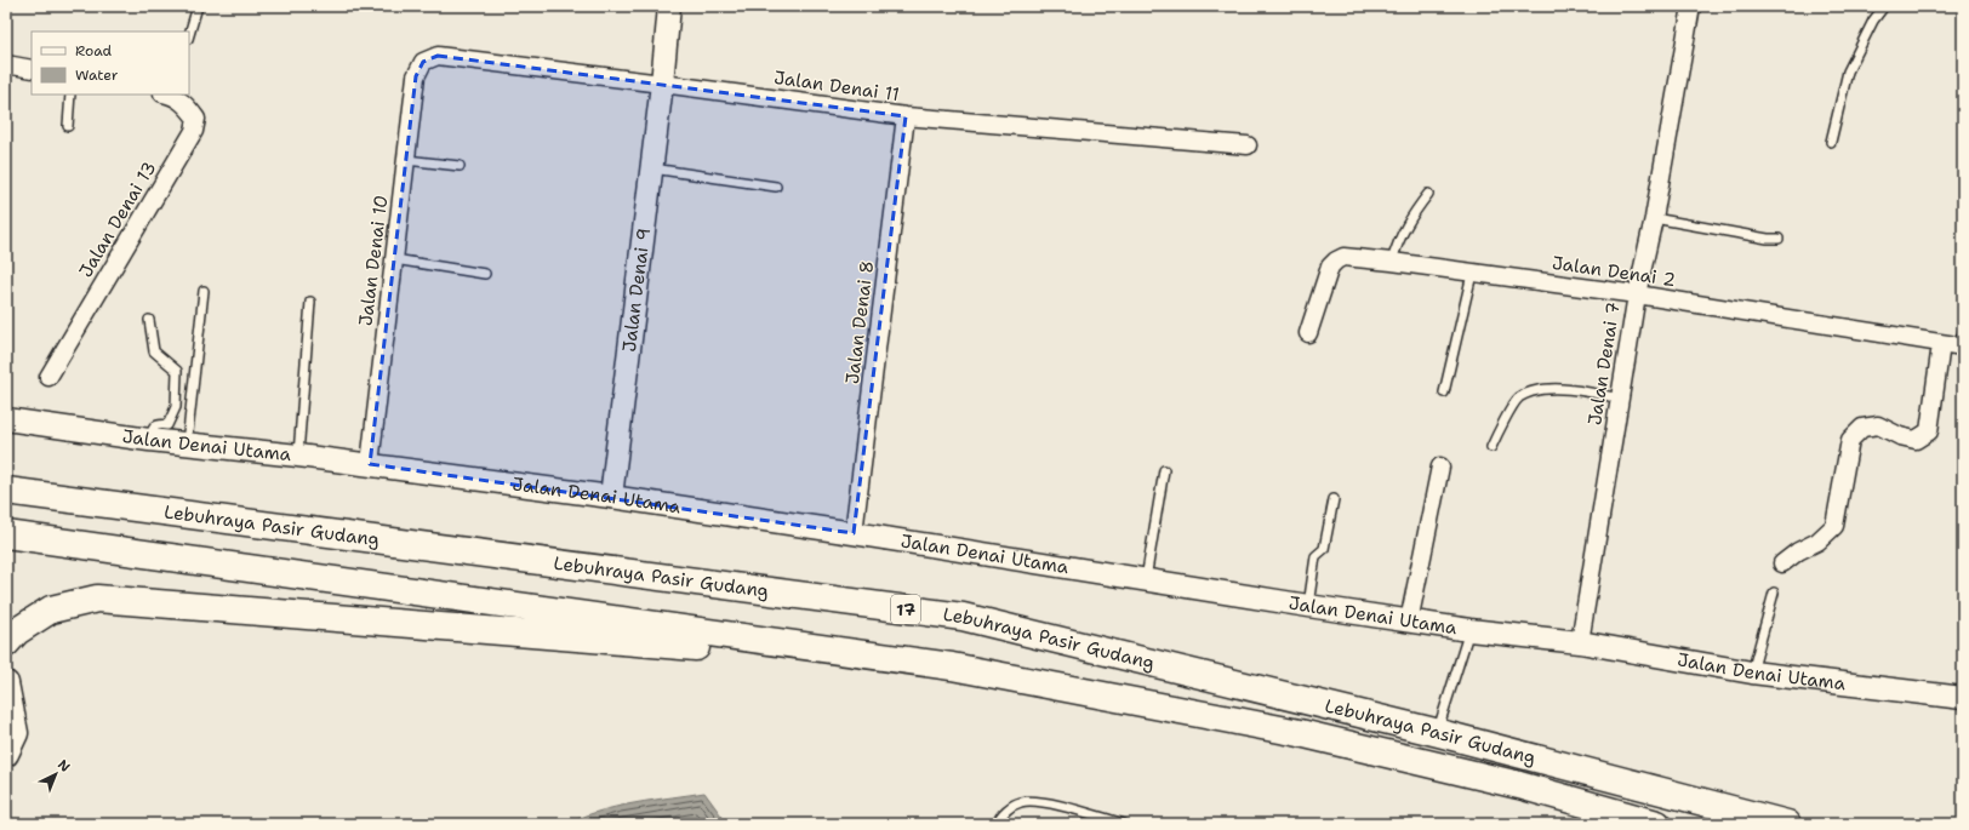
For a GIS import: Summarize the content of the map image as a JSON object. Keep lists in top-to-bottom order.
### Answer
{
  "streets": {
    "highway": ["Lebuhraya Pasir Gudang", "17"],
    "street": [
      "Jalan Denai 11",
      "Jalan Denai 13",
      "Jalan Denai 10",
      "Jalan Denai 2",
      "Jalan Denai 9",
      "Jalan Denai 8",
      "Jalan Denai 7",
      "Jalan Denai Utama"
    ]
  },
  "crossings": [
    ["Jalan Denai 11", "Jalan Denai 10"],
    ["Jalan Denai 11", "Jalan Denai 9"],
    ["Jalan Denai 11", "Jalan Denai 8"],
    ["Jalan Denai 10", "Jalan Denai Utama"],
    ["Jalan Denai 2", "Jalan Denai 7"],
    ["Jalan Denai 9", "Jalan Denai Utama"],
    ["Jalan Denai 8", "Jalan Denai Utama"],
    ["Jalan Denai 7", "Jalan Denai Utama"]
  ],
  "legend": ["Road", "Water"],
  "north": "top right"
}
